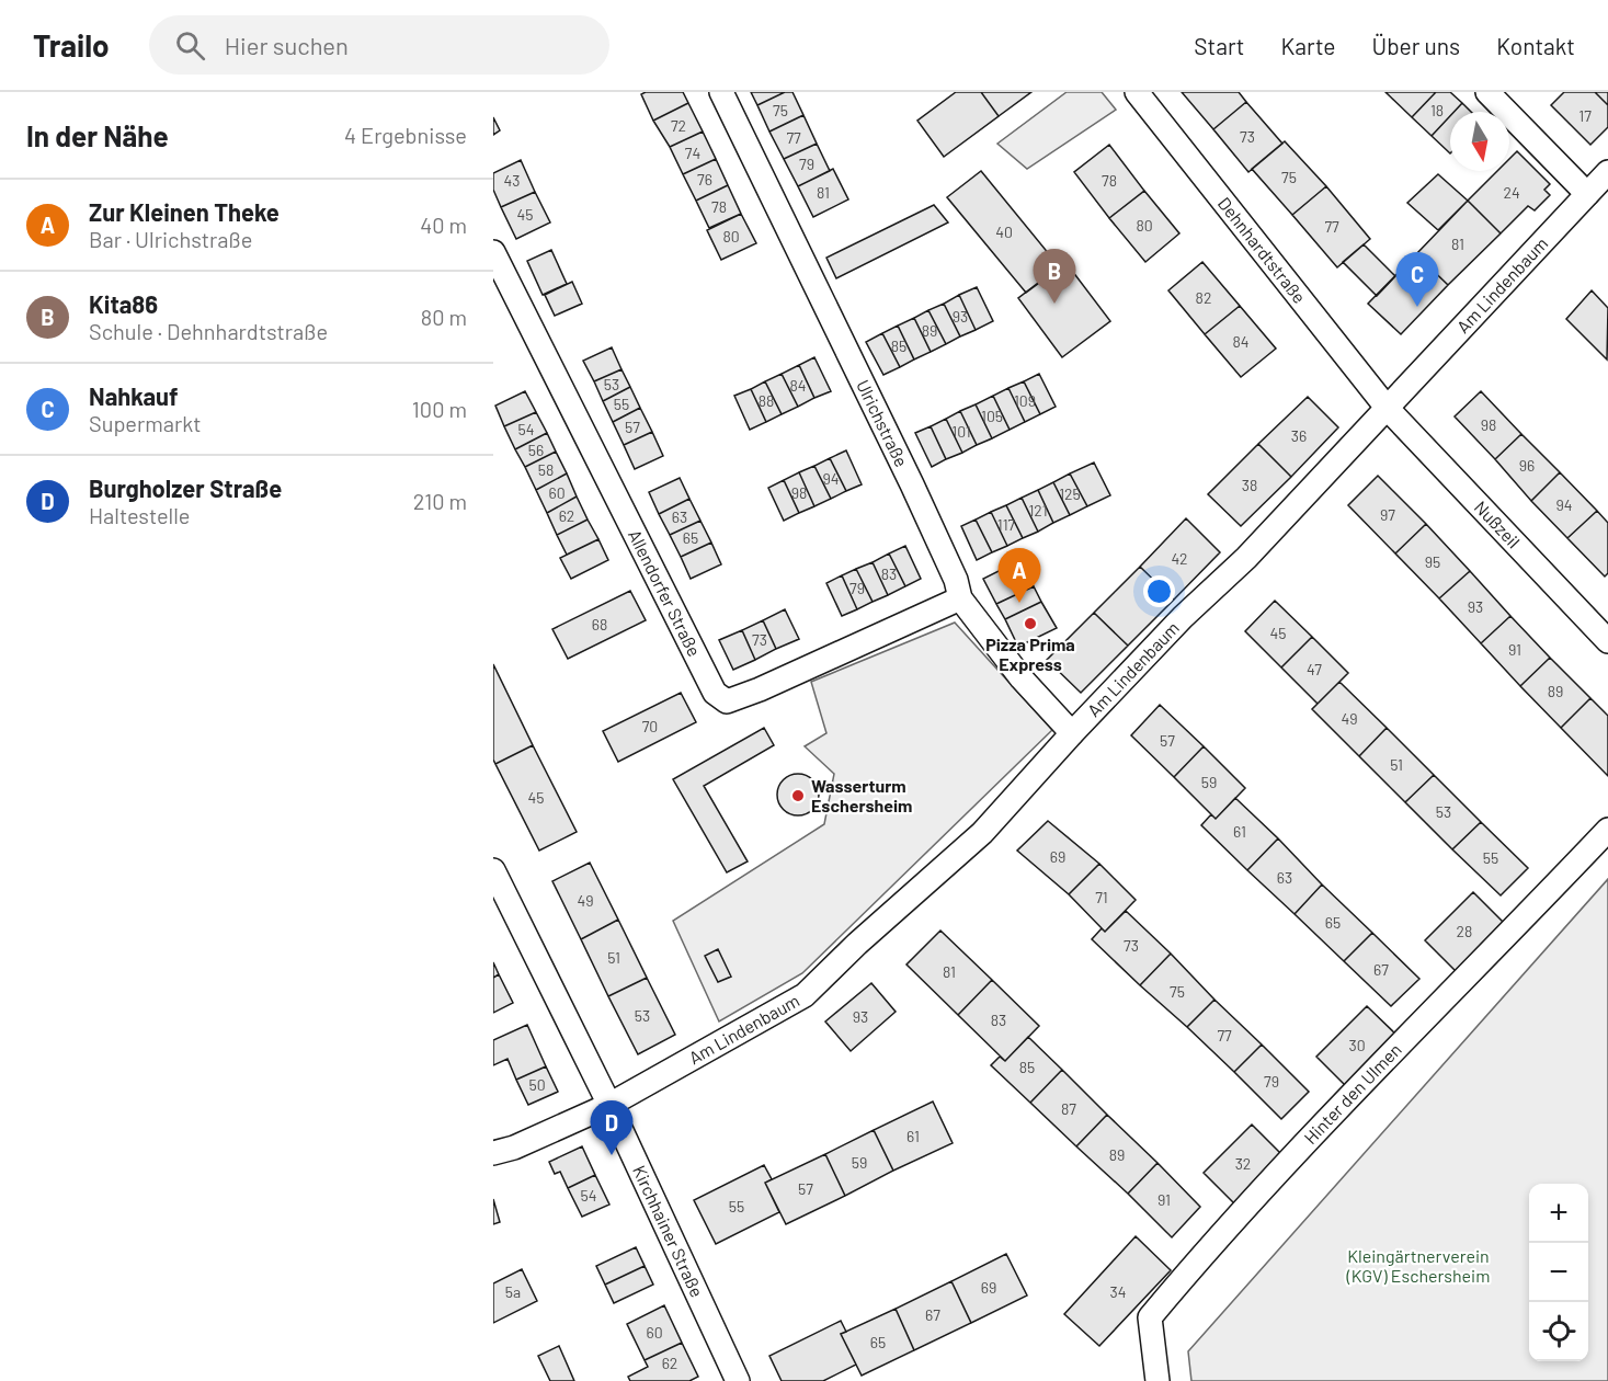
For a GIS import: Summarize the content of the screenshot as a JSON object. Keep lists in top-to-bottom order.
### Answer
{
  "streets": {
    "street": [
      "Dehnhardtstraße",
      "Am Lindenbaum",
      "Ulrichstraße",
      "Nußzeil",
      "Allendorfer Straße",
      "Hinter den Ulmen",
      "Kirchhainer Straße"
    ]
  },
  "crossings": [
    ["Dehnhardtstraße", "Am Lindenbaum"],
    ["Dehnhardtstraße", "Nußzeil"],
    ["Am Lindenbaum", "Ulrichstraße"],
    ["Am Lindenbaum", "Nußzeil"],
    ["Am Lindenbaum", "Kirchhainer Straße"],
    ["Ulrichstraße", "Allendorfer Straße"]
  ],
  "parks": ["Kleingärtnerverein (KGV) Eschersheim"],
  "places": ["Pizza Prima Express", "Wasserturm Eschersheim"],
  "house_numbers": [
    "75",
    "18",
    "17",
    "72",
    "73",
    "77",
    "74",
    "79",
    "75",
    "76",
    "43",
    "78",
    "81",
    "24",
    "78",
    "45",
    "80",
    "77",
    "40",
    "80",
    "81",
    "82",
    "93",
    "89",
    "84",
    "85",
    "53",
    "84",
    "88",
    "109",
    "55",
    "105",
    "98",
    "57",
    "54",
    "101",
    "36",
    "56",
    "96",
    "58",
    "94",
    "38",
    "60",
    "98",
    "125",
    "94",
    "121",
    "97",
    "62",
    "63",
    "117",
    "65",
    "42",
    "95",
    "83",
    "79",
    "93",
    "68",
    "45",
    "73",
    "91",
    "47",
    "89",
    "49",
    "70",
    "57",
    "51",
    "59",
    "45",
    "53",
    "61",
    "69",
    "55",
    "63",
    "71",
    "49",
    "65",
    "28",
    "73",
    "51",
    "67",
    "81",
    "75",
    "53",
    "93",
    "83",
    "77",
    "30",
    "85",
    "79",
    "50",
    "87",
    "61",
    "89",
    "59",
    "32",
    "57",
    "54",
    "91",
    "55",
    "69",
    "5a",
    "34",
    "67",
    "60",
    "65",
    "62"
  ],
  "north": "bottom",
  "page": {
    "header": "Trailo",
    "search": "Hier suchen",
    "nav": [
      "Start",
      "Karte",
      "Über uns",
      "Kontakt"
    ],
    "heading": ["In der Nähe", "4 Ergebnisse"],
    "list": [
      {
        "mark": "A",
        "name": "Zur Kleinen Theke",
        "note": "Bar · Ulrichstraße",
        "value": "40 m"
      },
      {
        "mark": "B",
        "name": "Kita86",
        "note": "Schule · Dehnhardtstraße",
        "value": "80 m"
      },
      {
        "mark": "C",
        "name": "Nahkauf",
        "note": "Supermarkt",
        "value": "100 m"
      },
      {
        "mark": "D",
        "name": "Burgholzer Straße",
        "note": "Haltestelle",
        "value": "210 m"
      }
    ],
    "pins": [
      "B",
      "C",
      "A",
      "D"
    ],
    "map_buttons": ["+", "−"]
  }
}
